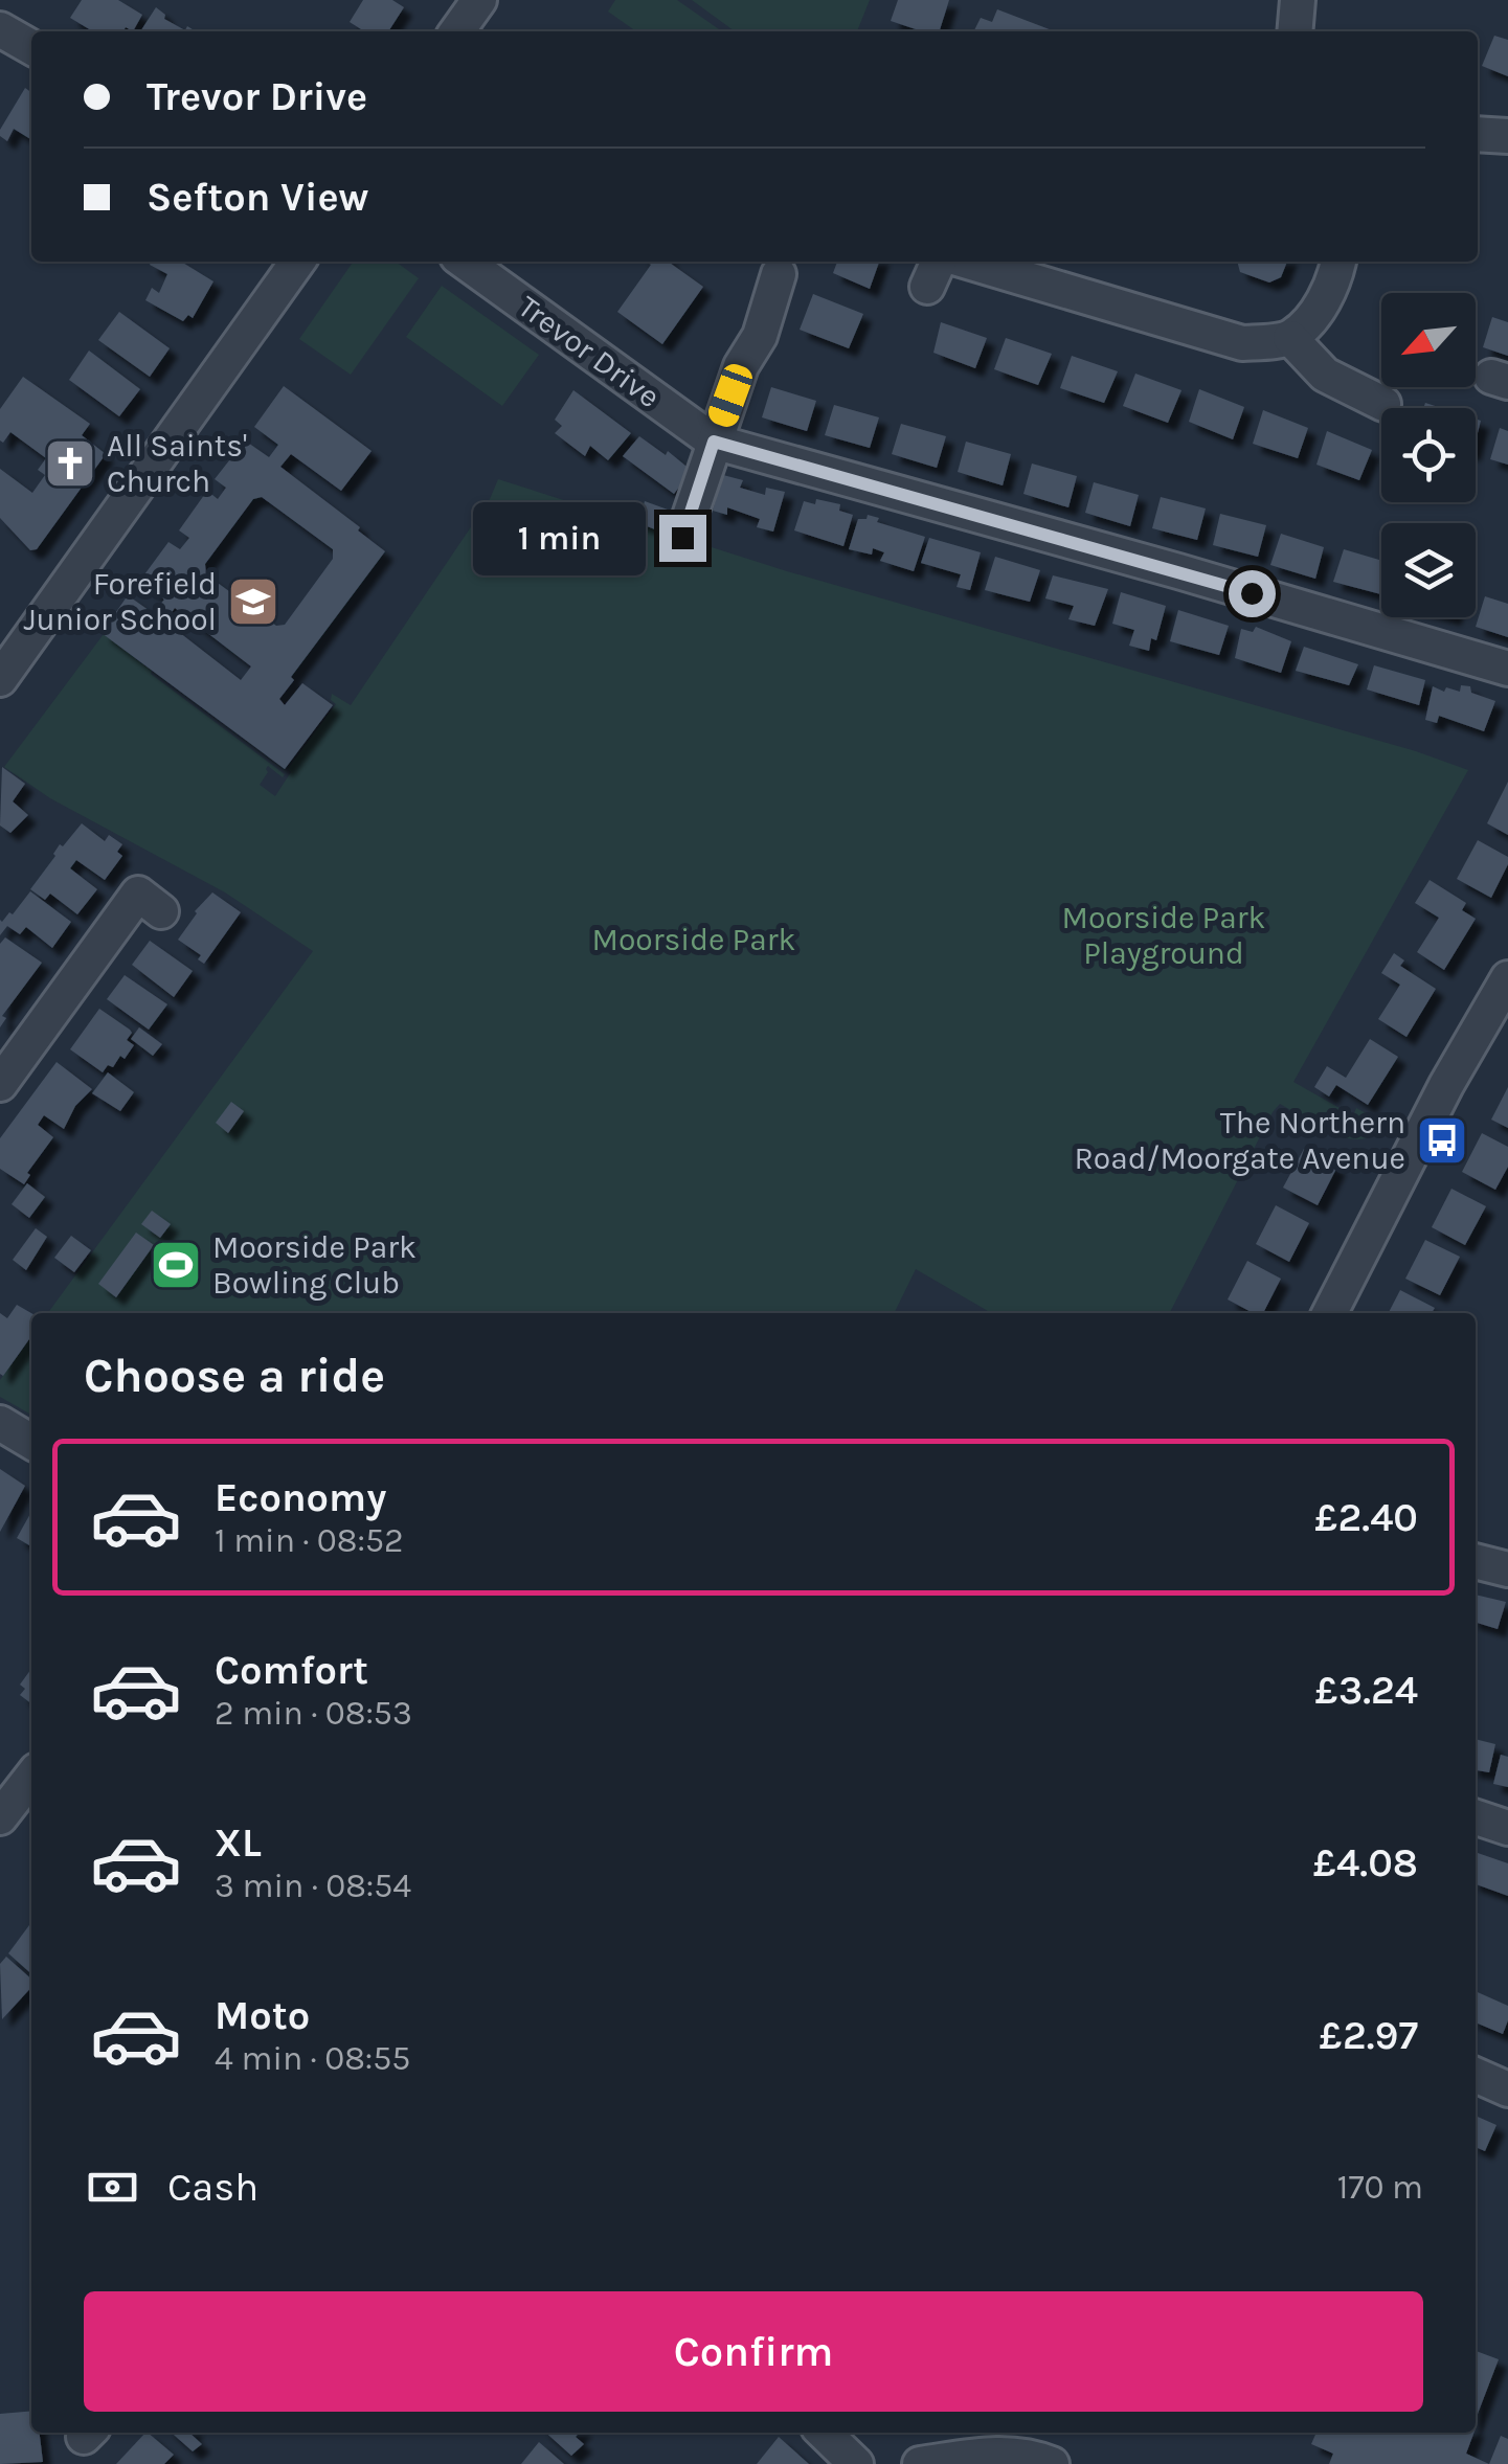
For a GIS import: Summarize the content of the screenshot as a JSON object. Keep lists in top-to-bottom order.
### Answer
{
  "streets": {
    "street": ["Trevor Drive"]
  },
  "parks": ["Moorside Park Playground", "Moorside Park"],
  "places": {
    "church": ["All Saints' Church"],
    "school or university": ["Forefield Junior School"],
    "bus stop": ["The Northern Road/Moorgate Avenue"],
    "sports": ["Moorside Park Bowling Club"]
  },
  "north": "bottom left",
  "page": {
    "banner": ["Trevor Drive", "Sefton View"],
    "bubble": "1 min",
    "heading": "Choose a ride",
    "list": [
      {
        "name": "Economy",
        "note": "1 min · 08:52",
        "value": "£2.40"
      },
      {
        "name": "Comfort",
        "note": "2 min · 08:53",
        "value": "£3.24"
      },
      {
        "name": "XL",
        "note": "3 min · 08:54",
        "value": "£4.08"
      },
      {
        "name": "Moto",
        "note": "4 min · 08:55",
        "value": "£2.97"
      }
    ],
    "pay": ["Cash", "170 m"],
    "buttons": "Confirm"
  }
}
